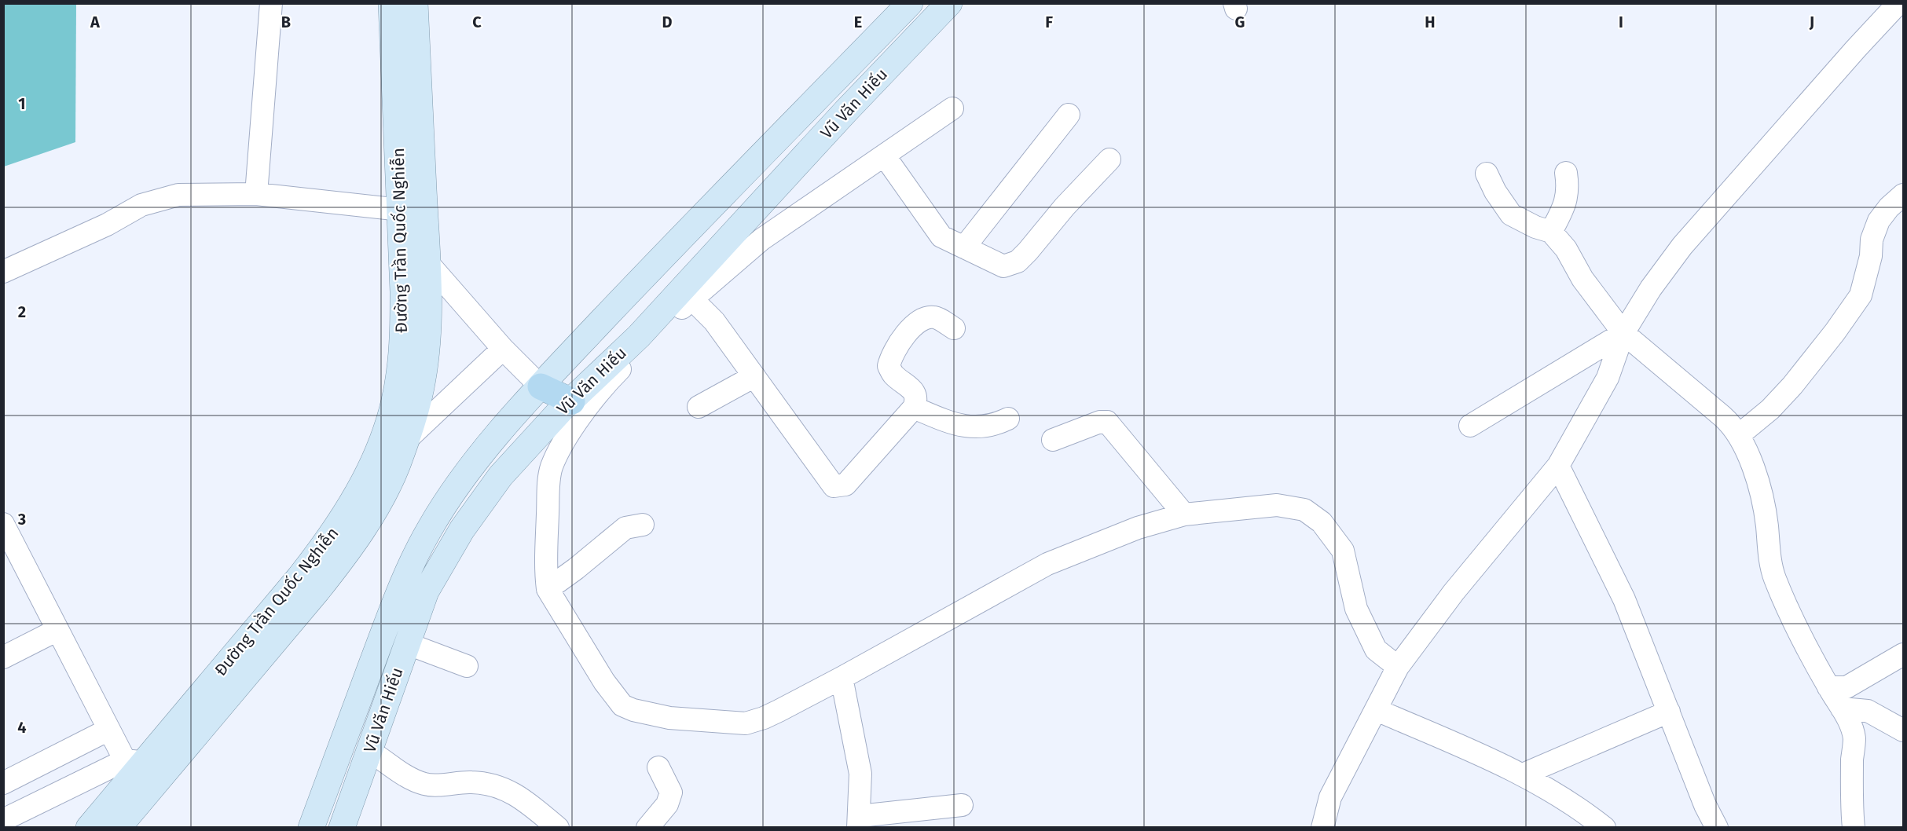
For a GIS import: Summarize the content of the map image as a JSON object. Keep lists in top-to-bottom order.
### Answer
{
  "streets": {
    "main road": ["Vũ Văn Hiếu", "Đường Trần Quốc Nghiễn"]
  },
  "grid": {
    "columns": [
      "A",
      "B",
      "C",
      "D",
      "E",
      "F",
      "G",
      "H",
      "I",
      "J"
    ],
    "rows": [
      "1",
      "2",
      "3",
      "4"
    ]
  }
}
